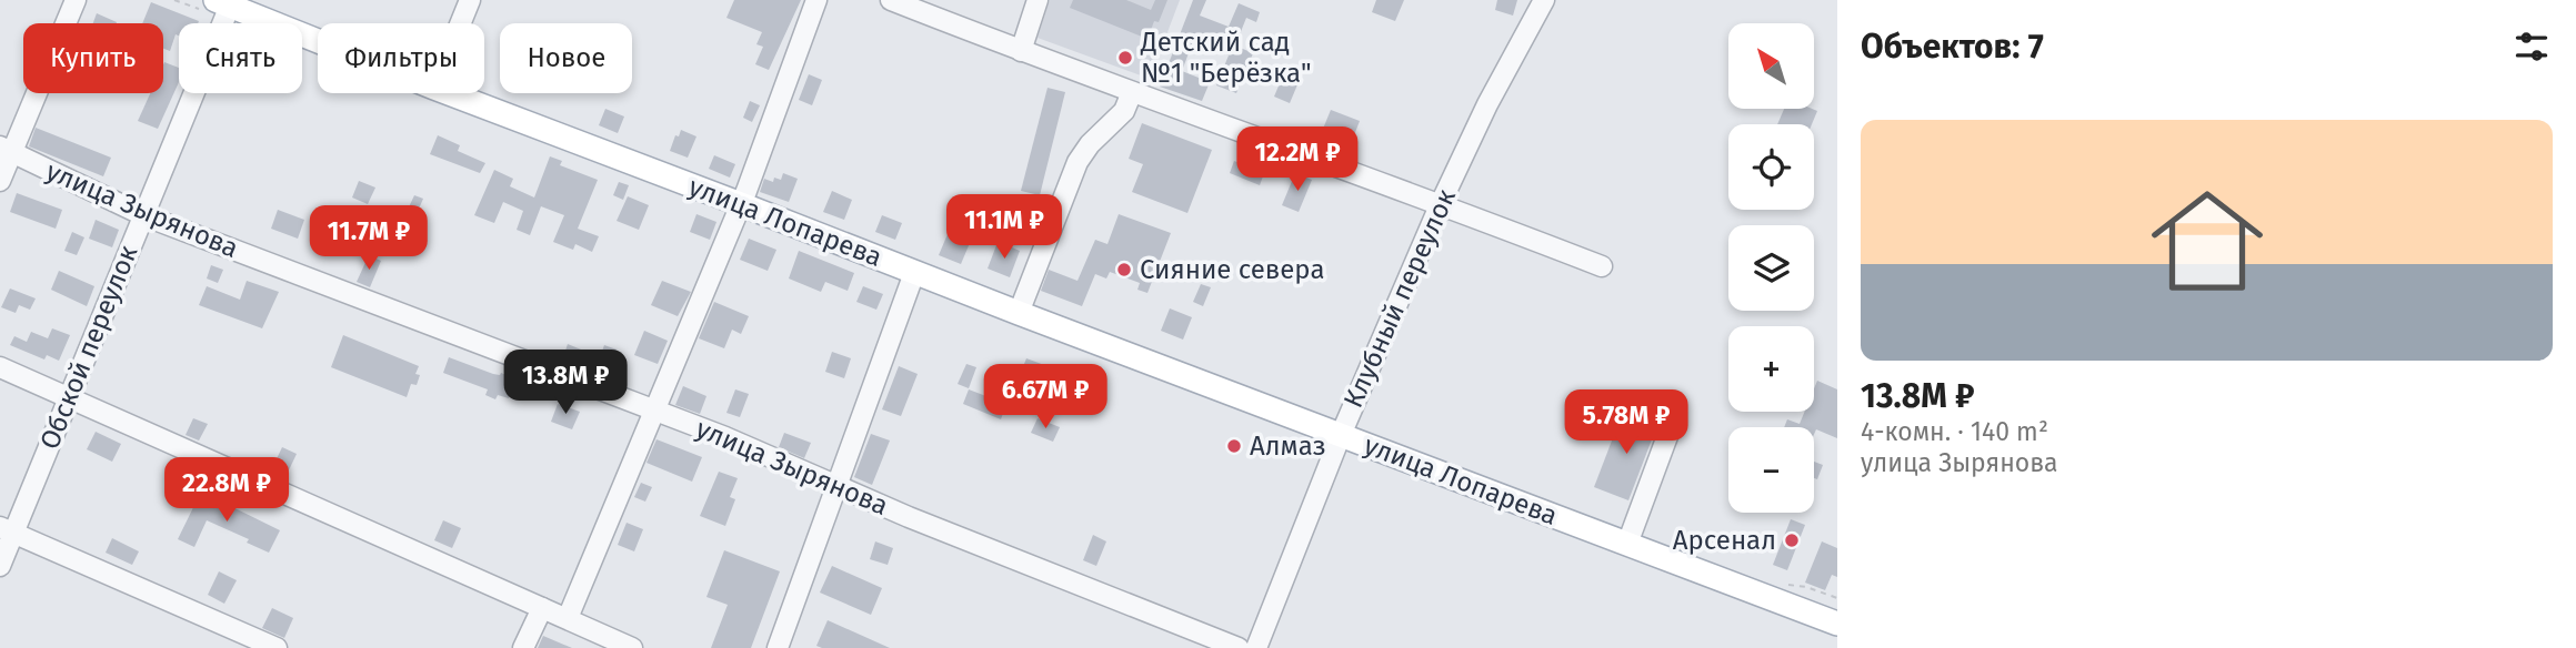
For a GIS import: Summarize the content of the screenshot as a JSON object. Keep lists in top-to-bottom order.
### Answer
{
  "streets": {
    "main road": ["улица Лопарева"],
    "street": ["улица Зырянова", "Клубный переулок", "Обской переулок"]
  },
  "crossings": [
    ["улица Зырянова", "Обской переулок"],
    ["улица Лопарева", "Клубный переулок"],
    ["улица Лопарева", "Обской переулок"]
  ],
  "places": [
    "Детский сад №1 \"Берёзка\"",
    "Сияние севера",
    "Алмаз",
    "Арсенал"
  ],
  "north": "top left",
  "page": {
    "heading": "Объектов: 7",
    "map_buttons": ["+", "−"],
    "chip": [
      "Купить",
      "Снять",
      "Фильтры",
      "Новое"
    ],
    "list": [
      {
        "name": "13.8M ₽",
        "note": "4-комн. · 140 m² · улица Зырянова"
      }
    ],
    "price": [
      "12.2M ₽",
      "11.1M ₽",
      "11.7M ₽",
      "13.8M ₽",
      "6.67M ₽",
      "5.78M ₽",
      "22.8M ₽"
    ]
  }
}
